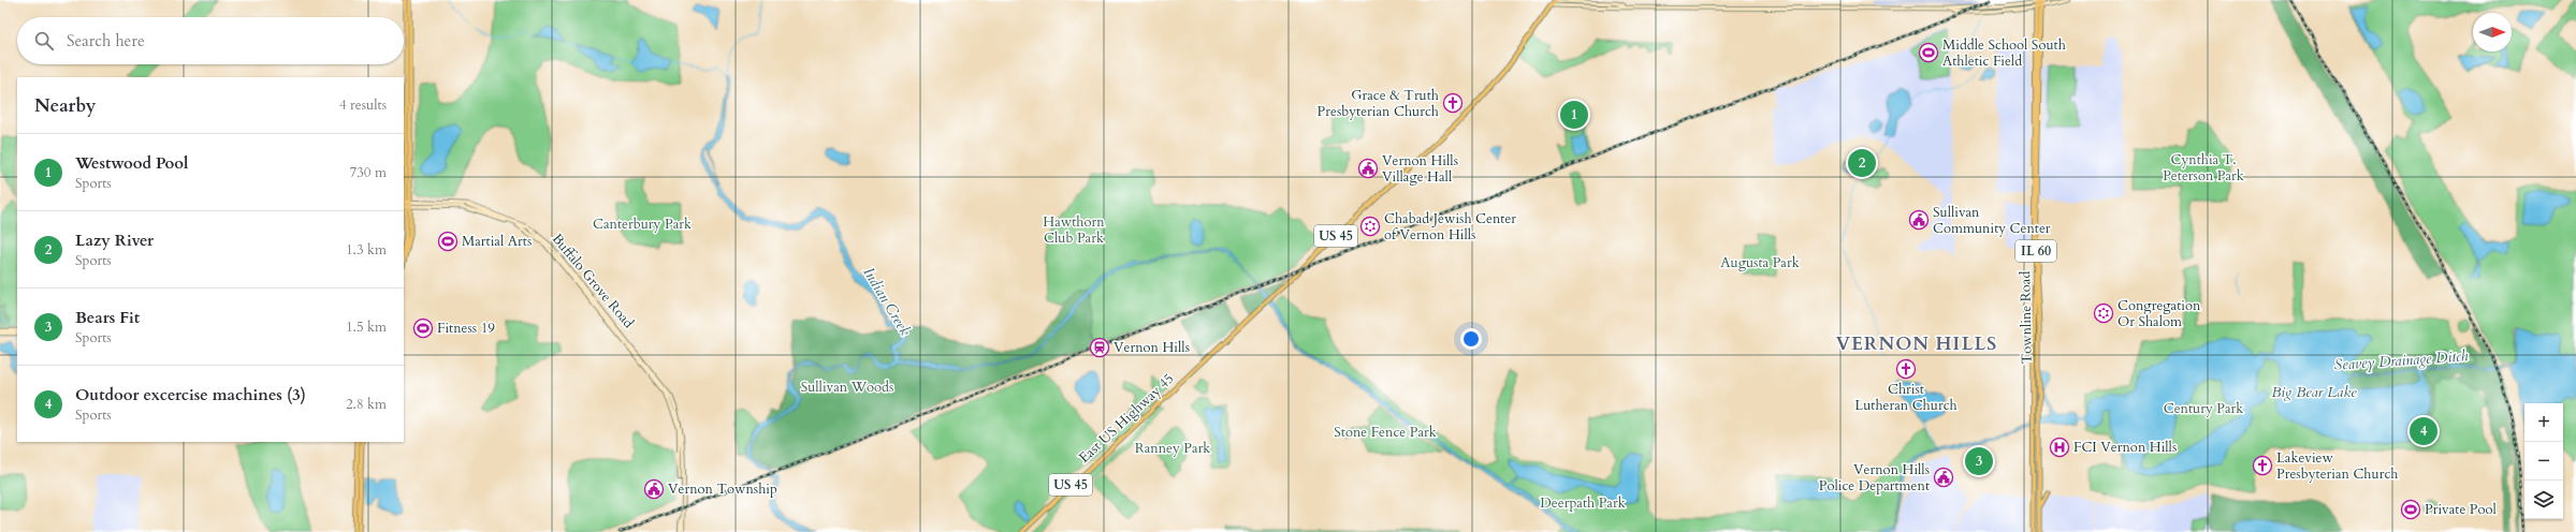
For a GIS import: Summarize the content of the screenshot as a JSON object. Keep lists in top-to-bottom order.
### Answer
{
  "streets": {
    "main road": [
      "US 45",
      "IL 60",
      "Buffalo Grove Road",
      "Townline Road",
      "East US Highway 45"
    ]
  },
  "districts": ["VERNON HILLS"],
  "water": ["Indian Creek", "Seavey Drainage Ditch", "Big Bear Lake"],
  "parks": [
    "Cynthia T. Peterson Park",
    "Hawthorn Club Park",
    "Canterbury Park",
    "Augusta Park",
    "Sullivan Woods",
    "Century Park",
    "Stone Fence Park",
    "Ranney Park",
    "Deerpath Park"
  ],
  "places": {
    "sports": [
      "Middle School South Athletic Field",
      "Martial Arts",
      "Fitness 19",
      "Private Pool"
    ],
    "church": ["Grace & Truth Presbyterian Church", "Christ Lutheran Church", "Lakeview Presbyterian Church"],
    "public building": [
      "Vernon Hills Village Hall",
      "Sullivan Community Center",
      "Vernon Hills Police Department",
      "Vernon Township"
    ],
    "synagogue": ["Chabad Jewish Center of Vernon Hills", "Congregation Or Shalom"],
    "station": ["Vernon Hills"],
    "hospital": ["FCI Vernon Hills"]
  },
  "north": "right",
  "page": {
    "search": "Search here",
    "heading": ["Nearby", "4 results"],
    "pins": [
      "1",
      "2",
      "4",
      "3"
    ],
    "list": [
      {
        "mark": "1",
        "name": "Westwood Pool",
        "note": "Sports",
        "value": "730 m"
      },
      {
        "mark": "2",
        "name": "Lazy River",
        "note": "Sports",
        "value": "1.3 km"
      },
      {
        "mark": "3",
        "name": "Bears Fit",
        "note": "Sports",
        "value": "1.5 km"
      },
      {
        "mark": "4",
        "name": "Outdoor excercise machines (3)",
        "note": "Sports",
        "value": "2.8 km"
      }
    ],
    "map_buttons": ["+", "−"]
  }
}
